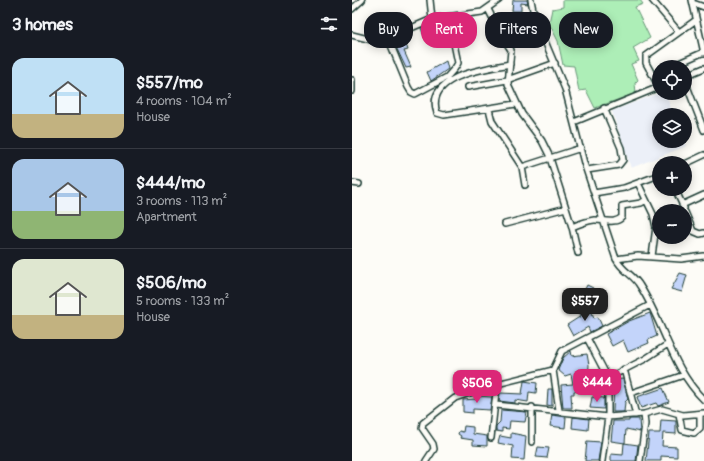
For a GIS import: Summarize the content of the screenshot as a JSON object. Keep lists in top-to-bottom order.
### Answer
{
  "page": {
    "heading": "3 homes",
    "chip": [
      "Buy",
      "Rent",
      "Filters",
      "New"
    ],
    "list": [
      {
        "name": "$557/mo",
        "note": "4 rooms · 104 m² · House"
      },
      {
        "name": "$444/mo",
        "note": "3 rooms · 113 m² · Apartment"
      },
      {
        "name": "$506/mo",
        "note": "5 rooms · 133 m² · House"
      }
    ],
    "map_buttons": ["+", "−"],
    "price": ["$557", "$444", "$506"]
  }
}
